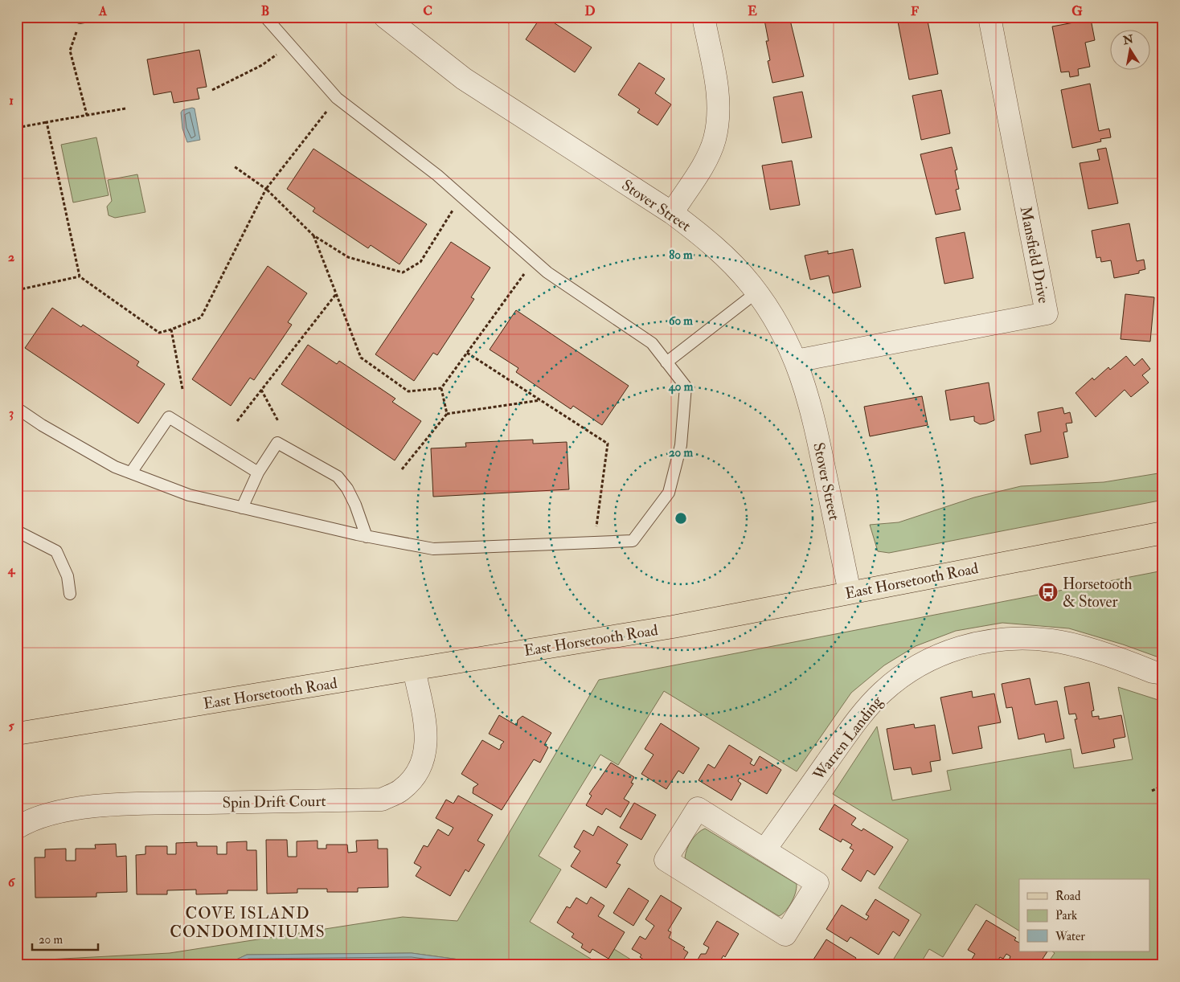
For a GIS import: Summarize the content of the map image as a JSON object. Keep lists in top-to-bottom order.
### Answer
{
  "streets": {
    "main road": ["East Horsetooth Road"],
    "street": [
      "Stover Street",
      "Mansfield Drive",
      "Warren Landing",
      "Spin Drift Court"
    ]
  },
  "crossings": [
    ["Stover Street", "Mansfield Drive"],
    ["Stover Street", "East Horsetooth Road"],
    ["East Horsetooth Road", "Spin Drift Court"]
  ],
  "districts": ["COVE ISLAND CONDOMINIUMS"],
  "places": {
    "bus stop": ["Horsetooth & Stover"]
  },
  "legend": ["Road", "Park", "Water"],
  "scale_bar": "20 m",
  "north": "top",
  "grid": {
    "columns": [
      "A",
      "B",
      "C",
      "D",
      "E",
      "F",
      "G"
    ],
    "rows": [
      "1",
      "2",
      "3",
      "4",
      "5",
      "6"
    ]
  },
  "rings": [
    "80 m",
    "60 m",
    "40 m",
    "20 m"
  ]
}
